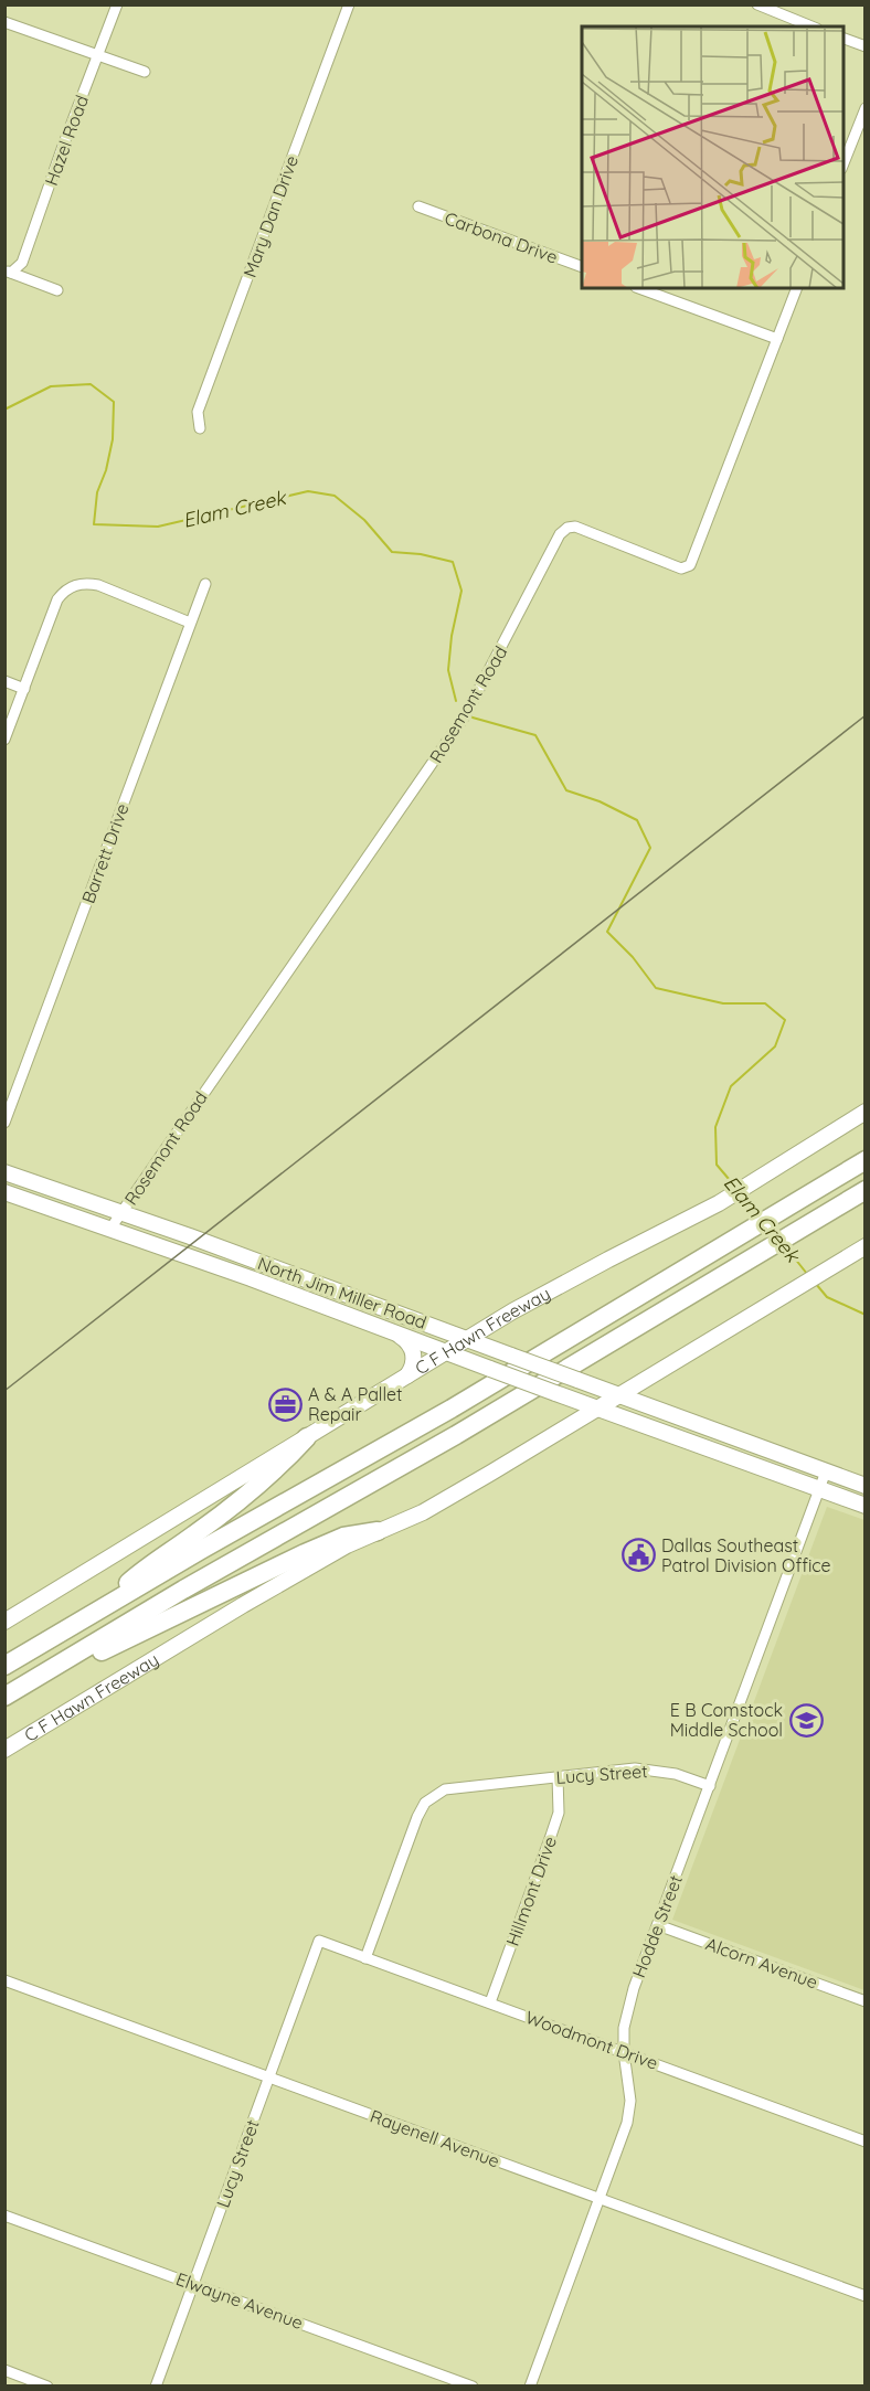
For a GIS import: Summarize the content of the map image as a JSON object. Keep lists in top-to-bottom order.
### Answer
{
  "streets": {
    "main road": ["North Jim Miller Road", "C F Hawn Freeway"],
    "street": [
      "Hazel Road",
      "Mary Dan Drive",
      "Carbona Drive",
      "Rosemont Road",
      "Barrett Drive",
      "Lucy Street",
      "Hillmont Drive",
      "Hodde Street",
      "Alcorn Avenue",
      "Woodmont Drive",
      "Rayenell Avenue",
      "Elwayne Avenue"
    ]
  },
  "crossings": [
    ["Rosemont Road", "North Jim Miller Road"],
    ["North Jim Miller Road", "C F Hawn Freeway"],
    ["North Jim Miller Road", "Hodde Street"],
    ["Lucy Street", "Hillmont Drive"],
    ["Lucy Street", "Hodde Street"],
    ["Lucy Street", "Woodmont Drive"],
    ["Lucy Street", "Rayenell Avenue"],
    ["Lucy Street", "Elwayne Avenue"],
    ["Hillmont Drive", "Woodmont Drive"],
    ["Hodde Street", "Alcorn Avenue"],
    ["Hodde Street", "Woodmont Drive"],
    ["Hodde Street", "Rayenell Avenue"]
  ],
  "water": ["Elam Creek"],
  "places": {
    "office": ["A & A Pallet Repair"],
    "public building": ["Dallas Southeast Patrol Division Office"],
    "school or university": ["E B Comstock Middle School"]
  }
}
